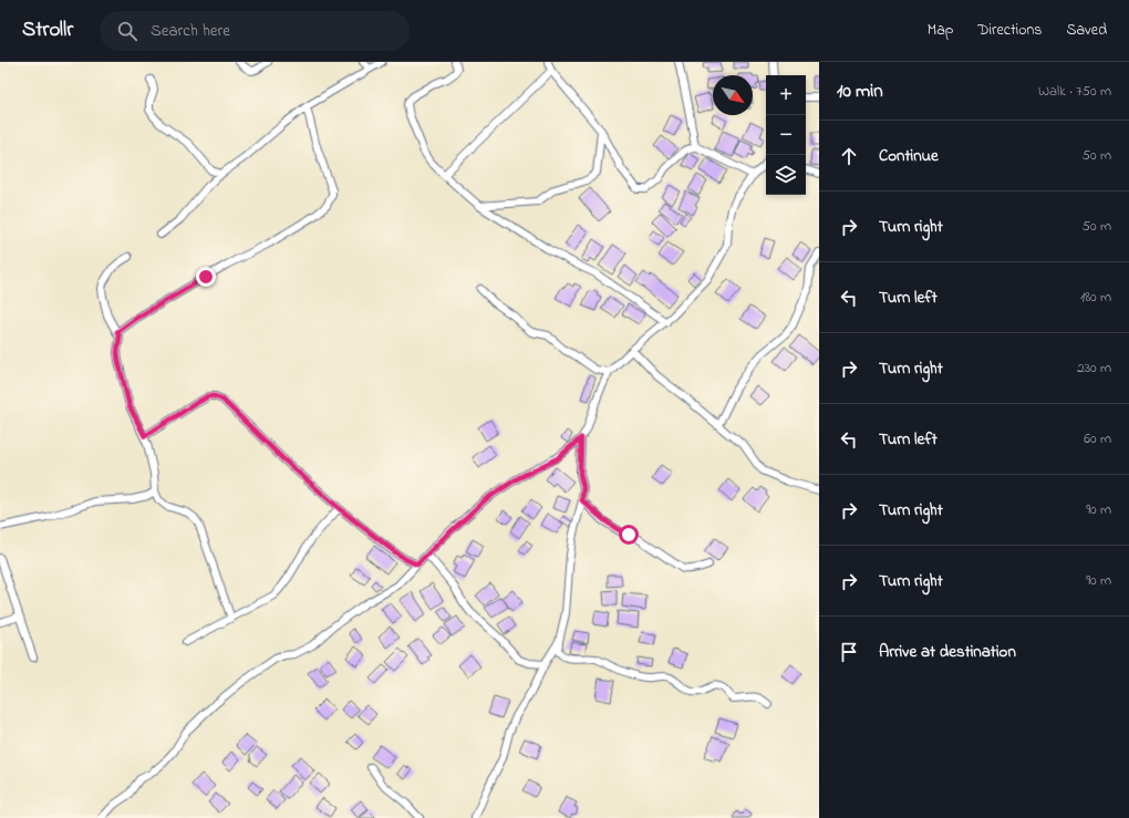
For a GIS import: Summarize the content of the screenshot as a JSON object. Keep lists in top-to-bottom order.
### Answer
{
  "north": "bottom right",
  "page": {
    "header": "Strollr",
    "search": "Search here",
    "nav": ["Map", "Directions", "Saved"],
    "heading": ["10 min", "Walk · 750 m"],
    "map_buttons": ["+", "−"],
    "list": [
      ["Continue", "50 m"],
      ["Turn right", "50 m"],
      ["Turn left", "180 m"],
      ["Turn right", "230 m"],
      ["Turn left", "60 m"],
      ["Turn right", "90 m"],
      ["Turn right", "90 m"],
      "Arrive at destination"
    ]
  }
}
